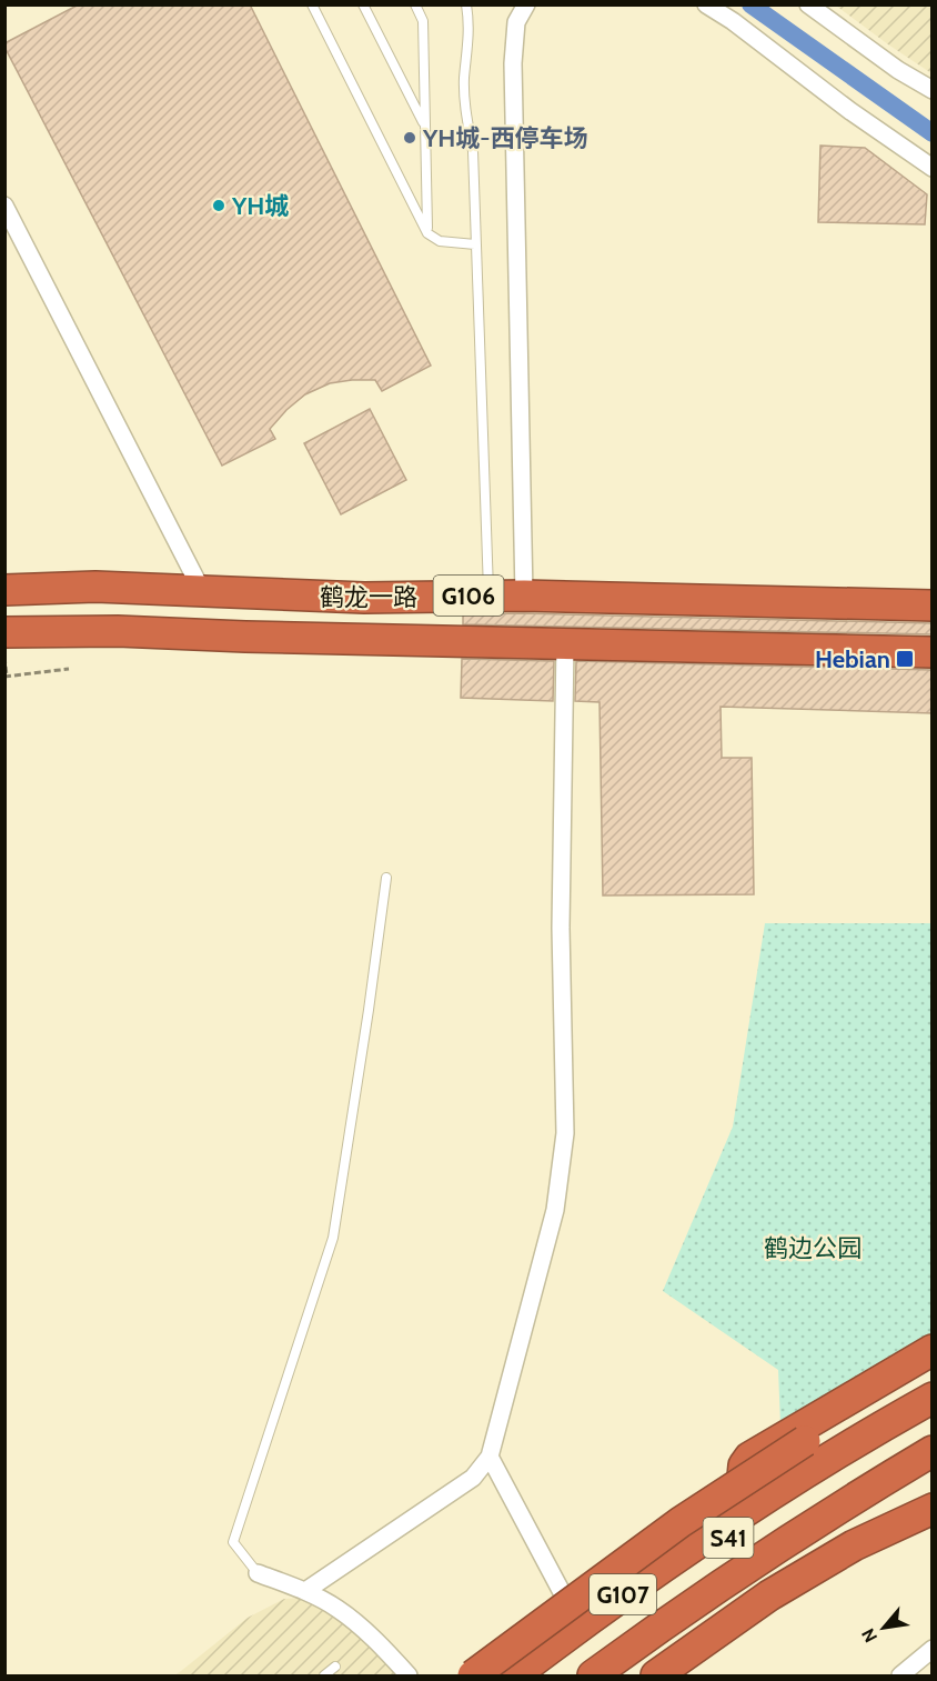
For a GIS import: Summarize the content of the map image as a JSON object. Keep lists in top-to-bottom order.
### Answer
{
  "streets": {
    "highway": [
      "G106",
      "鹤龙一路",
      "S41",
      "G107"
    ]
  },
  "parks": ["鹤边公园"],
  "places": {
    "other": ["YH城-西停车场", "YH城"],
    "transit": ["Hebian"]
  },
  "north": "bottom left"
}
